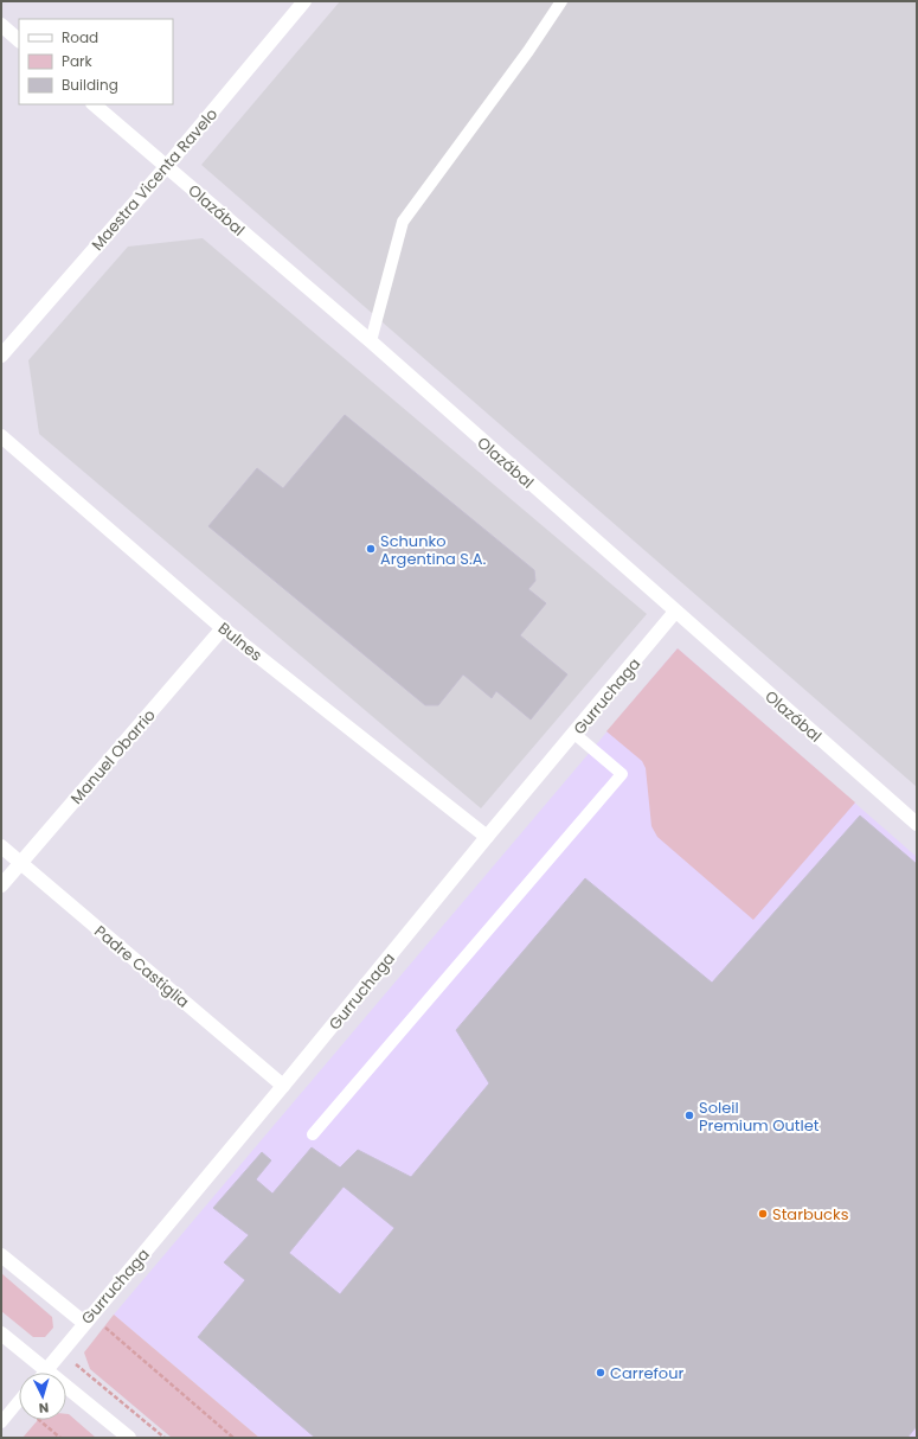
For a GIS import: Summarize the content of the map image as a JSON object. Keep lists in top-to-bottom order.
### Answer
{
  "streets": {
    "street": [
      "Maestra Vicenta Ravelo",
      "Olazábal",
      "Bulnes",
      "Gurruchaga",
      "Manuel Obarrio",
      "Padre Castiglia"
    ]
  },
  "crossings": [
    ["Maestra Vicenta Ravelo", "Olazábal"],
    ["Olazábal", "Gurruchaga"],
    ["Bulnes", "Gurruchaga"],
    ["Bulnes", "Manuel Obarrio"],
    ["Gurruchaga", "Padre Castiglia"],
    ["Manuel Obarrio", "Padre Castiglia"]
  ],
  "places": [
    "Schunko Argentina S.A.",
    "Soleil Premium Outlet",
    "Starbucks",
    "Carrefour"
  ],
  "legend": ["Road", "Park", "Building"],
  "north": "bottom"
}
